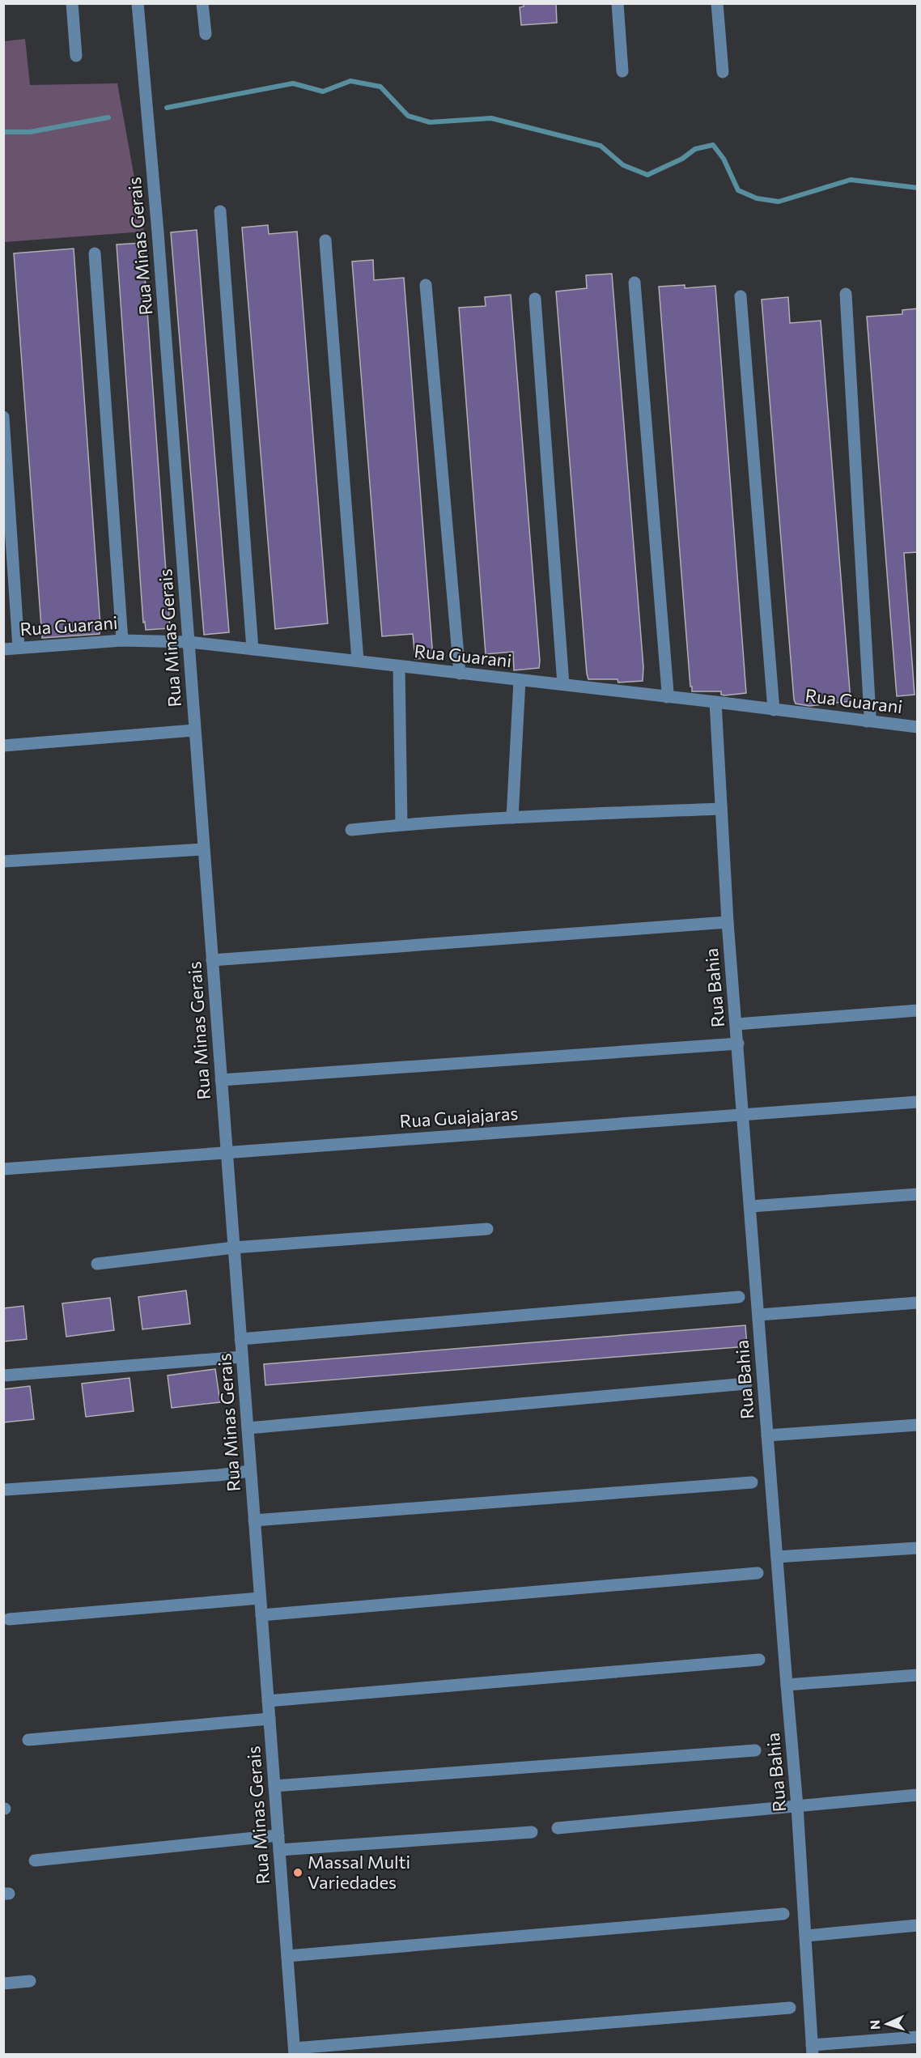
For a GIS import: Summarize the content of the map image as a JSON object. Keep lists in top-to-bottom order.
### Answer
{
  "streets": {
    "street": [
      "Rua Minas Gerais",
      "Rua Guarani",
      "Rua Bahia",
      "Rua Guajajaras"
    ]
  },
  "crossings": [
    ["Rua Minas Gerais", "Rua Guarani"],
    ["Rua Minas Gerais", "Rua Guajajaras"],
    ["Rua Guarani", "Rua Bahia"],
    ["Rua Bahia", "Rua Guajajaras"]
  ],
  "places": ["Massal Multi Variedades"],
  "north": "left"
}
